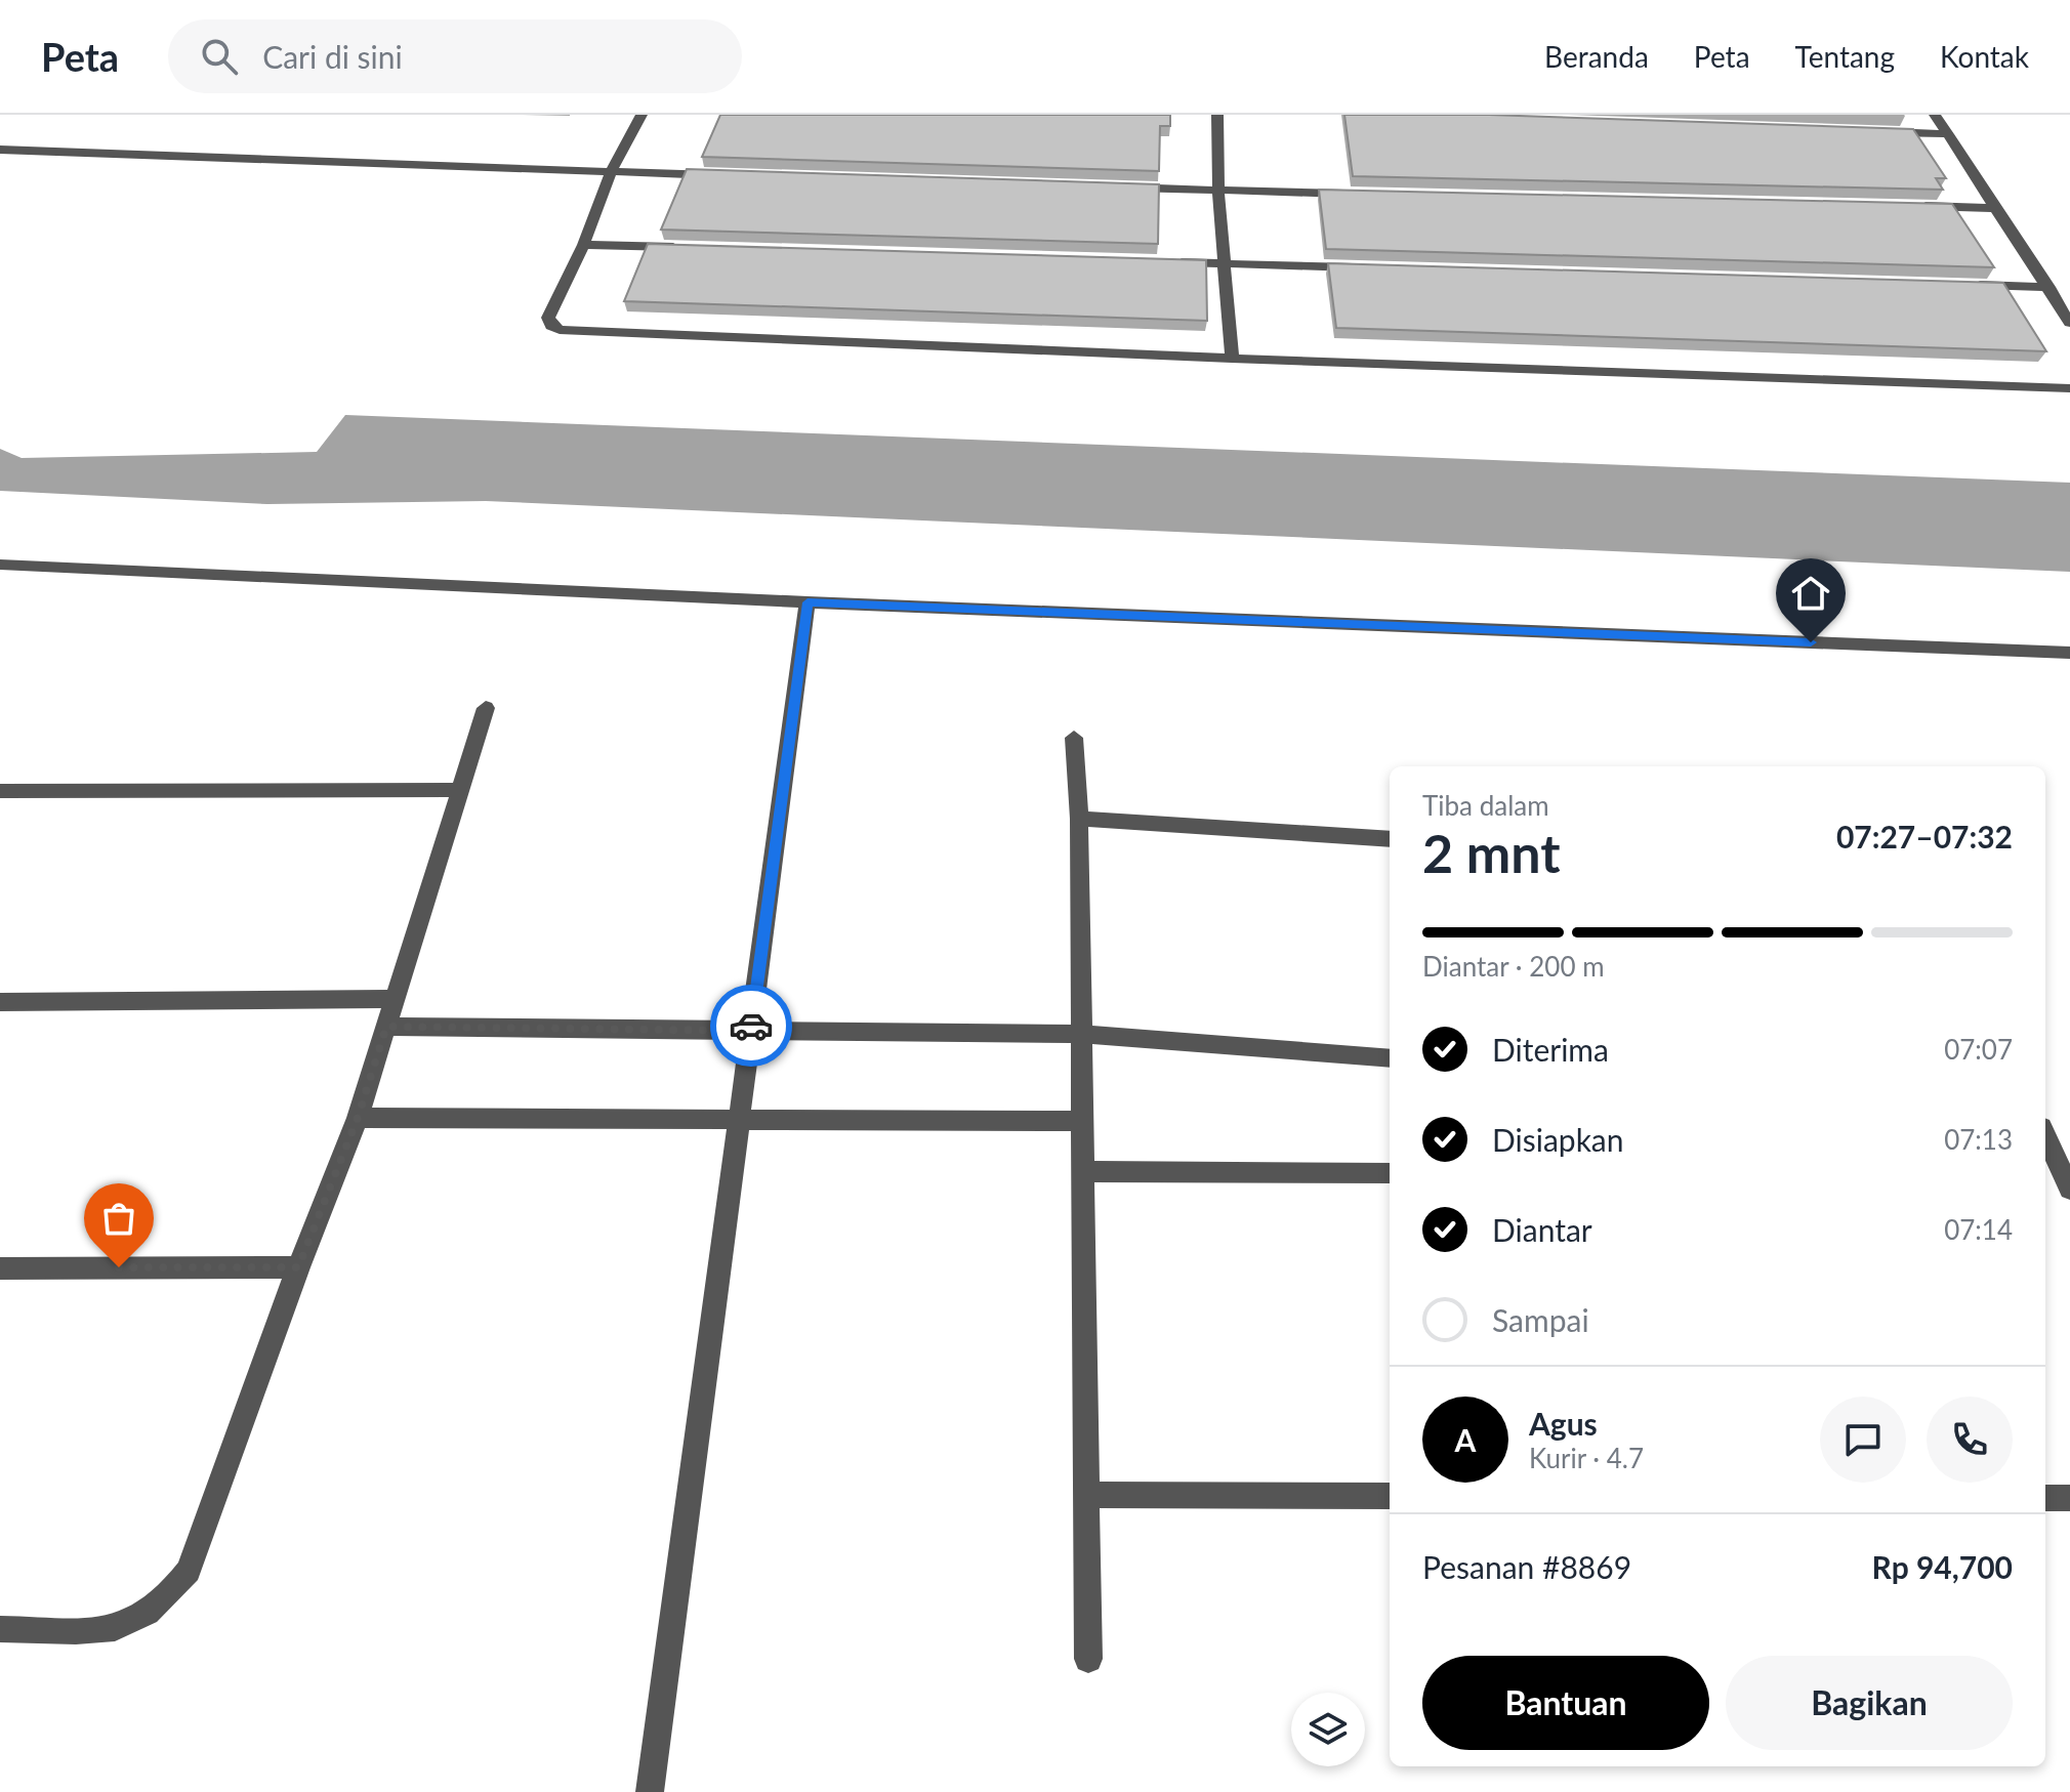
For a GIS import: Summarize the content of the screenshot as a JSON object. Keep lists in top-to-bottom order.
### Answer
{
  "page": {
    "header": "Peta",
    "search": "Cari di sini",
    "nav": [
      "Beranda",
      "Peta",
      "Tentang",
      "Kontak"
    ],
    "heading": ["2 mnt", "Tiba dalam", "07:27–07:32"],
    "panel": [
      "Agus",
      "Kurir · 4.7",
      "Pesanan #8869",
      "Rp 94,700"
    ],
    "bar": "Diantar · 200 m",
    "list": [
      ["Diterima", "07:07"],
      ["Disiapkan", "07:13"],
      ["Diantar", "07:14"],
      "Sampai"
    ],
    "round": "A",
    "buttons": ["Bantuan", "Bagikan"]
  }
}
